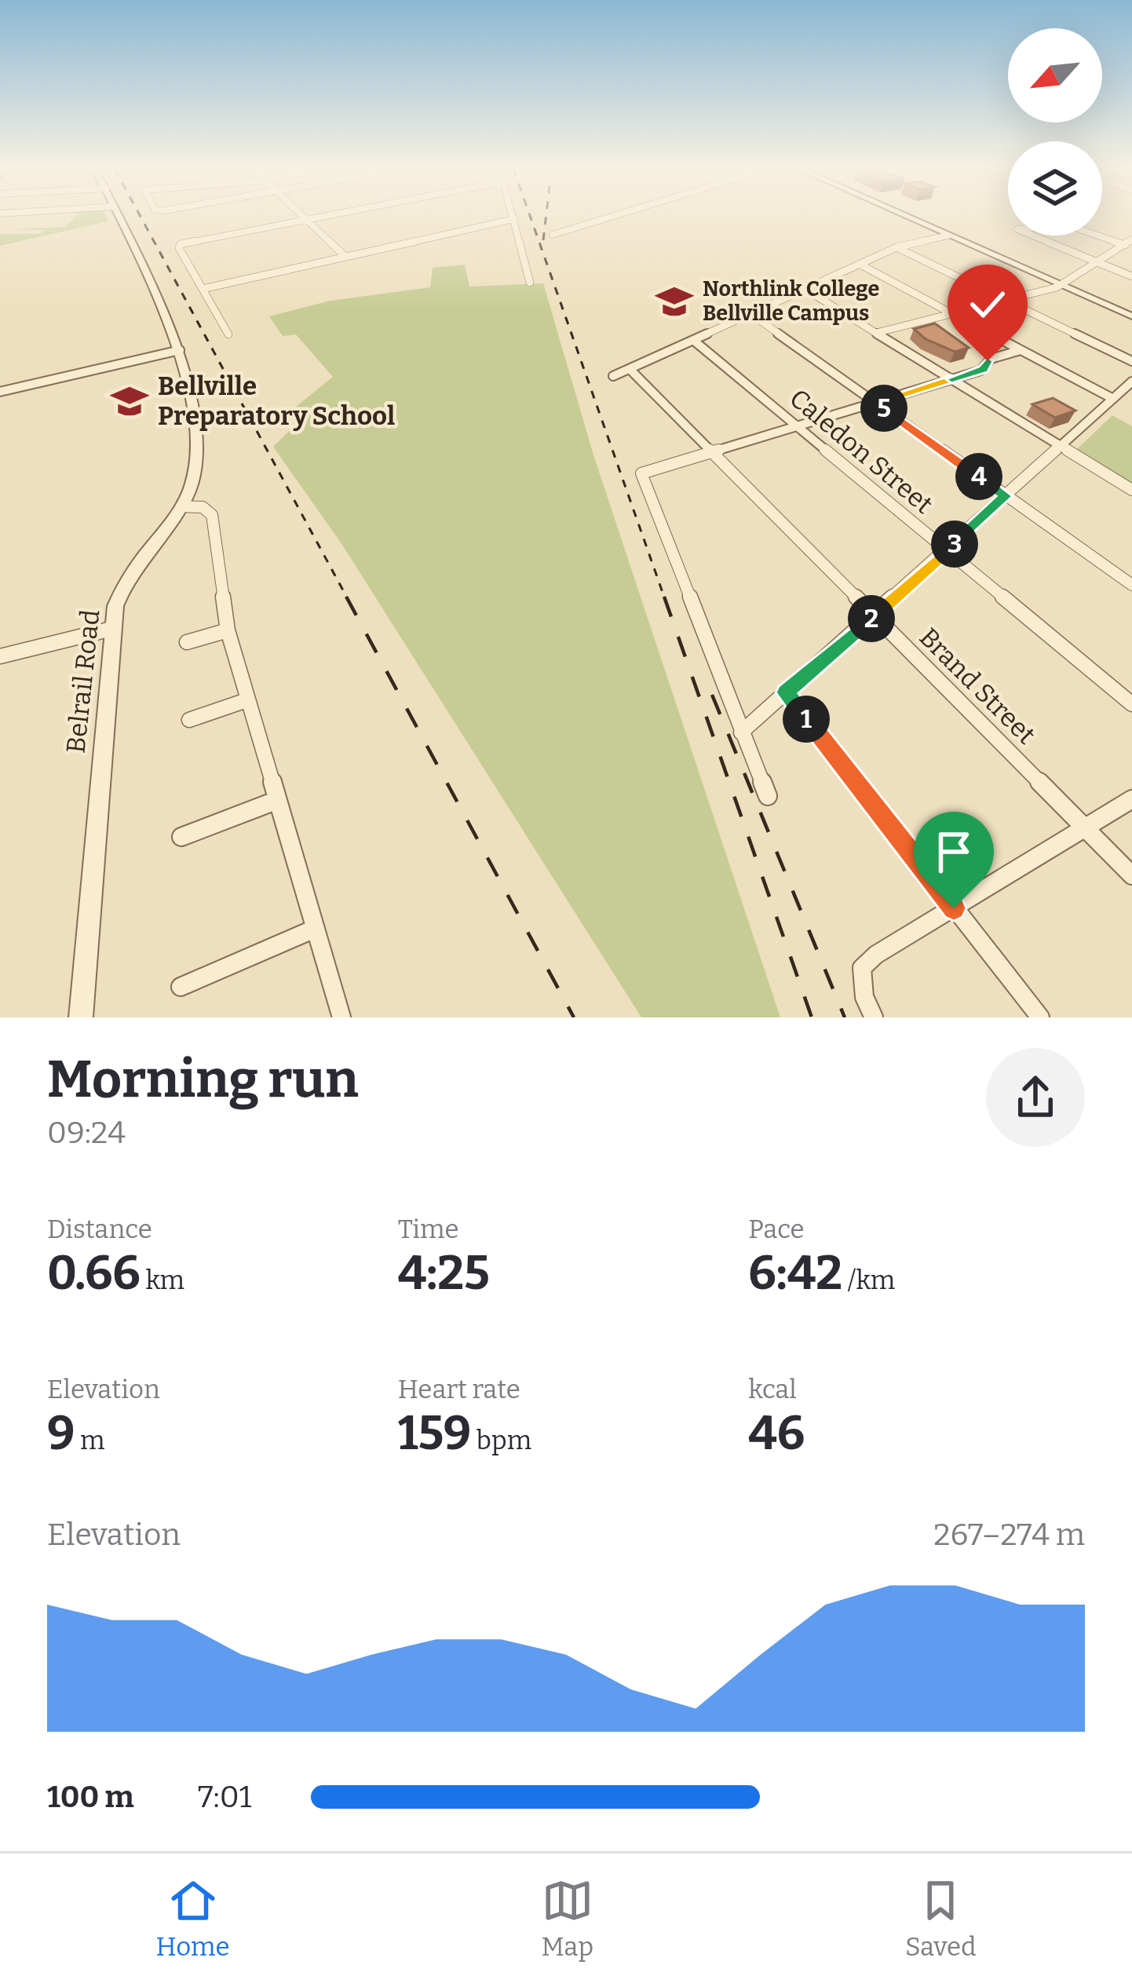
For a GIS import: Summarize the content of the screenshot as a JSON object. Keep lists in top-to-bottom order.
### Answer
{
  "streets": {
    "street": ["Caledon Street", "Belrail Road", "Brand Street"]
  },
  "places": {
    "school or university": ["Northlink College Bellville Campus", "Bellville Preparatory School"]
  },
  "north": "bottom left",
  "page": {
    "pins": [
      "5",
      "4",
      "3",
      "2",
      "1"
    ],
    "heading": ["Morning run", "09:24"],
    "stats": [
      ["Distance", "0.66 km"],
      ["Time", "4:25"],
      ["Pace", "6:42 /km"],
      ["Elevation", "9 m"],
      ["Heart rate", "159 bpm"],
      ["kcal", "46"]
    ],
    "chart": ["Elevation", "267–274 m"],
    "list": [
      {
        "name": "100 m",
        "note": "7:01"
      }
    ],
    "tabs": ["Home", "Map", "Saved"]
  }
}
